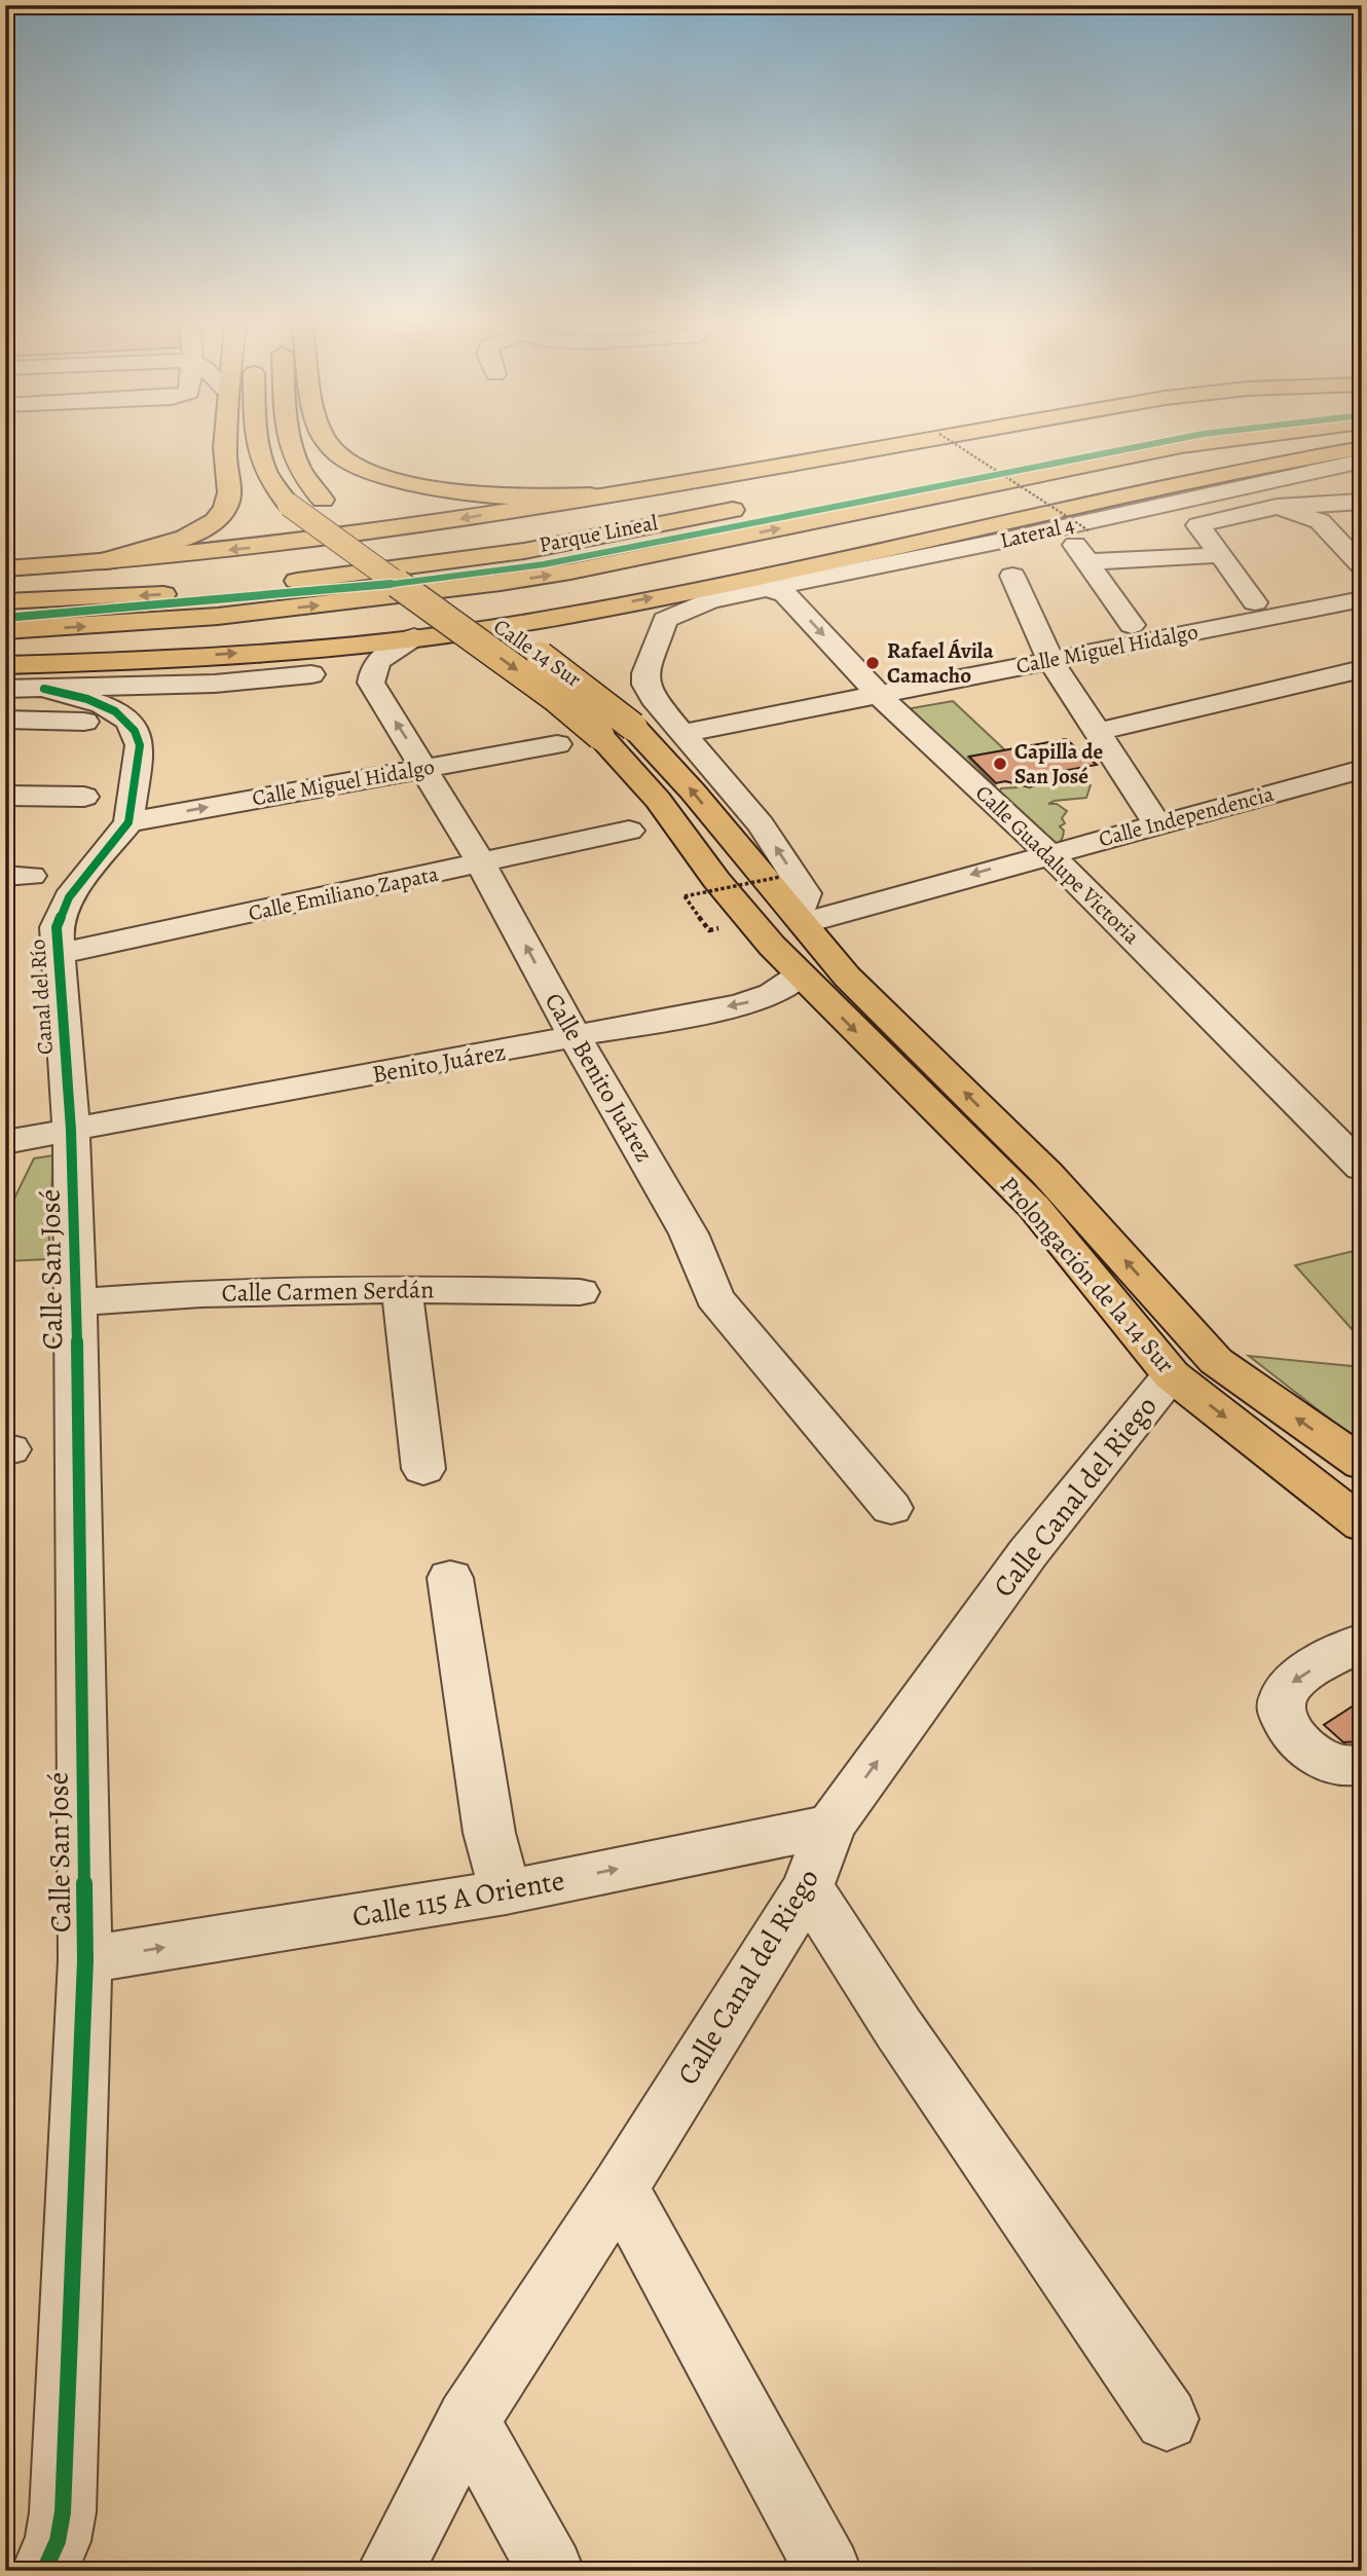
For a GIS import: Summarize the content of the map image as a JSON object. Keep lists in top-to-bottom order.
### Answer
{
  "streets": {
    "main road": ["Calle 14 Sur", "Prolongación de la 14 Sur"],
    "street": [
      "Lateral 4",
      "Calle Miguel Hidalgo",
      "Calle Independencia",
      "Calle Guadalupe Victoria",
      "Calle Emiliano Zapata",
      "Canal del Río",
      "Benito Juárez",
      "Calle Benito Juárez",
      "Calle San José",
      "Calle Carmen Serdán",
      "Calle Canal del Riego",
      "Calle 115 A Oriente"
    ],
    "cycle path": ["Parque Lineal"]
  },
  "crossings": [
    ["Lateral 4", "Calle Miguel Hidalgo"],
    ["Lateral 4", "Calle 14 Sur"],
    ["Lateral 4", "Calle Independencia"],
    ["Lateral 4", "Calle Guadalupe Victoria"],
    ["Calle Miguel Hidalgo", "Calle Guadalupe Victoria"],
    ["Calle Miguel Hidalgo", "Canal del Río"],
    ["Calle Miguel Hidalgo", "Calle Benito Juárez"],
    ["Calle 14 Sur", "Calle Independencia"],
    ["Calle 14 Sur", "Benito Juárez"],
    ["Calle 14 Sur", "Prolongación de la 14 Sur"],
    ["Calle Independencia", "Calle Guadalupe Victoria"],
    ["Calle Emiliano Zapata", "Canal del Río"],
    ["Calle Emiliano Zapata", "Calle Benito Juárez"],
    ["Canal del Río", "Benito Juárez"],
    ["Canal del Río", "Calle San José"],
    ["Benito Juárez", "Calle Benito Juárez"],
    ["Benito Juárez", "Calle San José"],
    ["Benito Juárez", "Prolongación de la 14 Sur"],
    ["Calle San José", "Calle Carmen Serdán"],
    ["Calle San José", "Calle 115 A Oriente"],
    ["Prolongación de la 14 Sur", "Calle Canal del Riego"],
    ["Calle Canal del Riego", "Calle 115 A Oriente"]
  ],
  "one_way": ["Calle Independencia", "Calle Canal del Riego", "Calle 115 A Oriente"],
  "places": ["Rafael Ávila Camacho", "Capilla de San José"]
}
